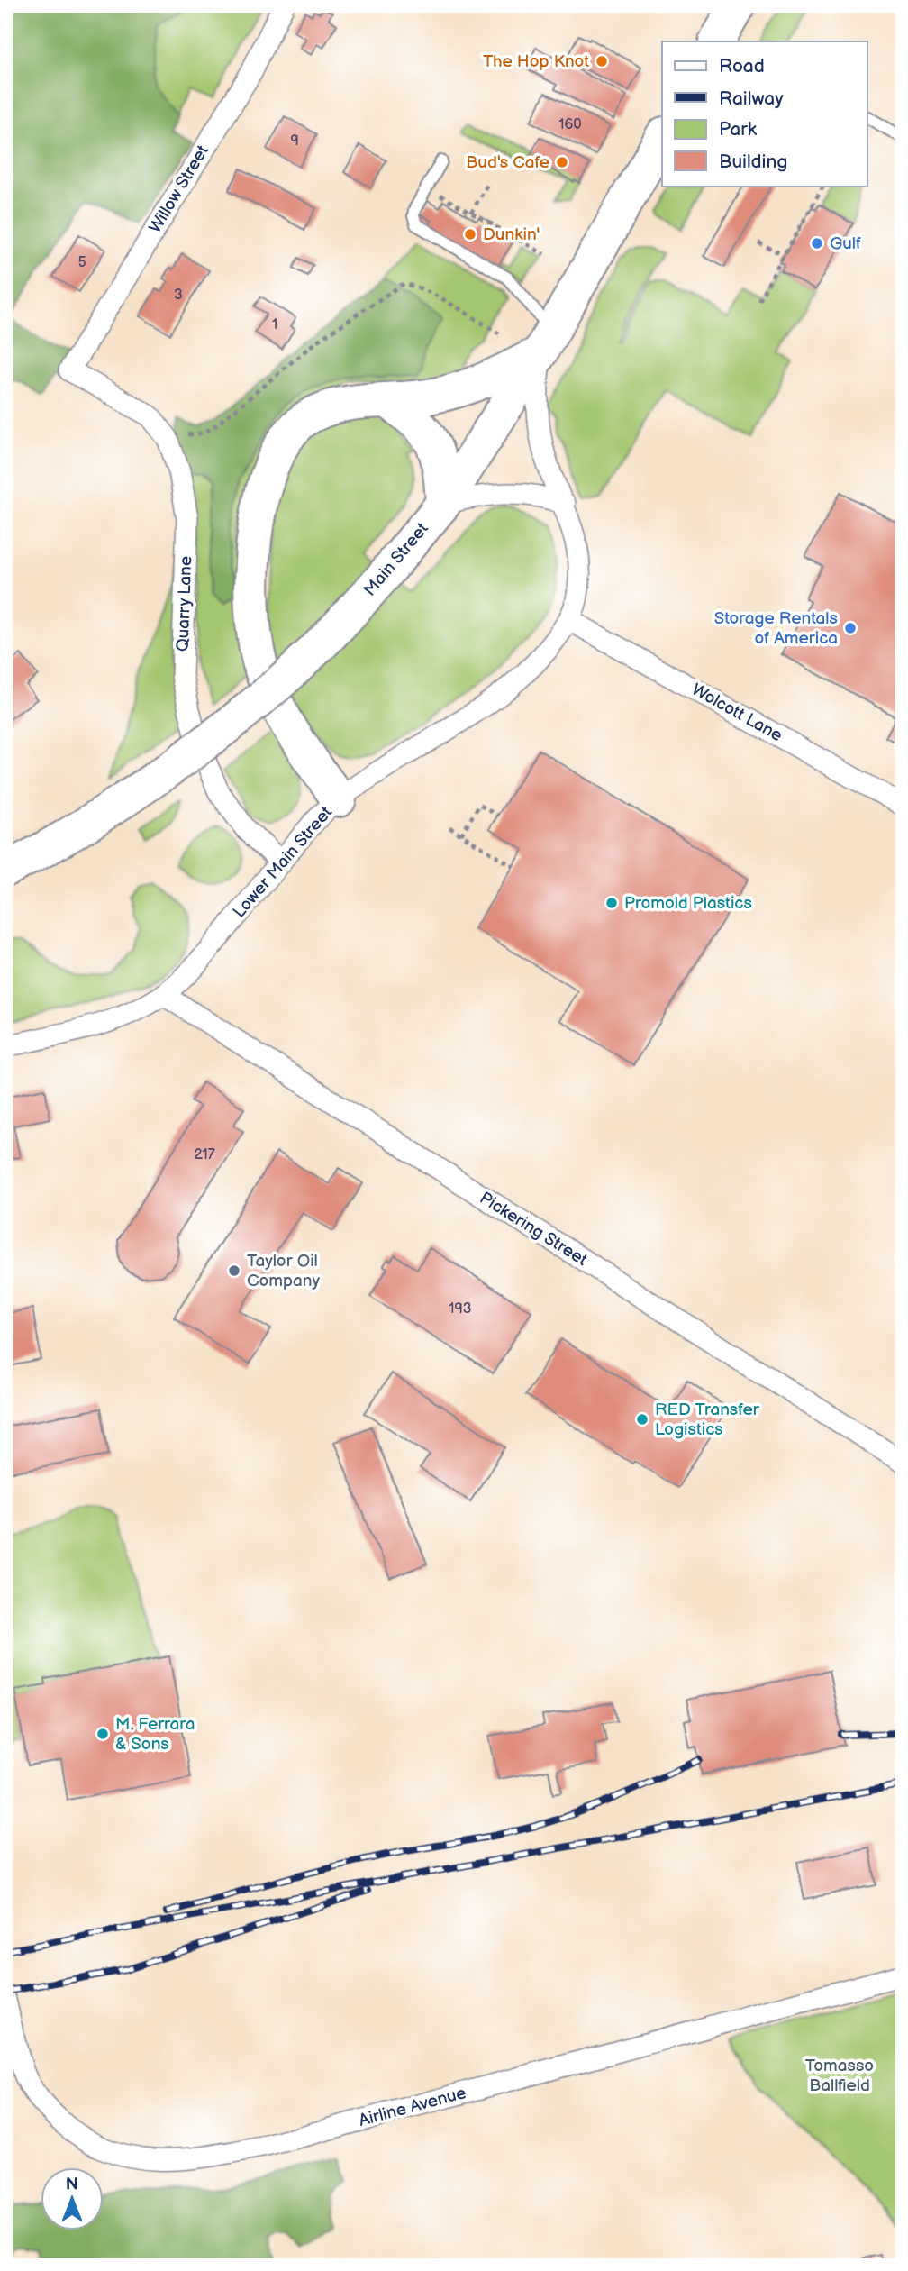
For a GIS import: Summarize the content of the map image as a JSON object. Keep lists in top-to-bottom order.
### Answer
{
  "streets": {
    "highway": ["Main Street"],
    "street": [
      "Willow Street",
      "Quarry Lane",
      "Wolcott Lane",
      "Lower Main Street",
      "Pickering Street",
      "Airline Avenue"
    ]
  },
  "crossings": [
    ["Willow Street", "Quarry Lane"],
    ["Main Street", "Lower Main Street"],
    ["Quarry Lane", "Lower Main Street"],
    ["Wolcott Lane", "Lower Main Street"],
    ["Lower Main Street", "Pickering Street"]
  ],
  "parks": ["Tomasso Ballfield"],
  "places": [
    "The Hop Knot",
    "Bud's Cafe",
    "Dunkin'",
    "Gulf",
    "Storage Rentals of America",
    "Promold Plastics",
    "Taylor Oil Company",
    "RED Transfer Logistics",
    "M. Ferrara & Sons"
  ],
  "house_numbers": [
    "160",
    "9",
    "5",
    "3",
    "1",
    "217",
    "193"
  ],
  "legend": [
    "Road",
    "Railway",
    "Park",
    "Building"
  ],
  "north": "top"
}
